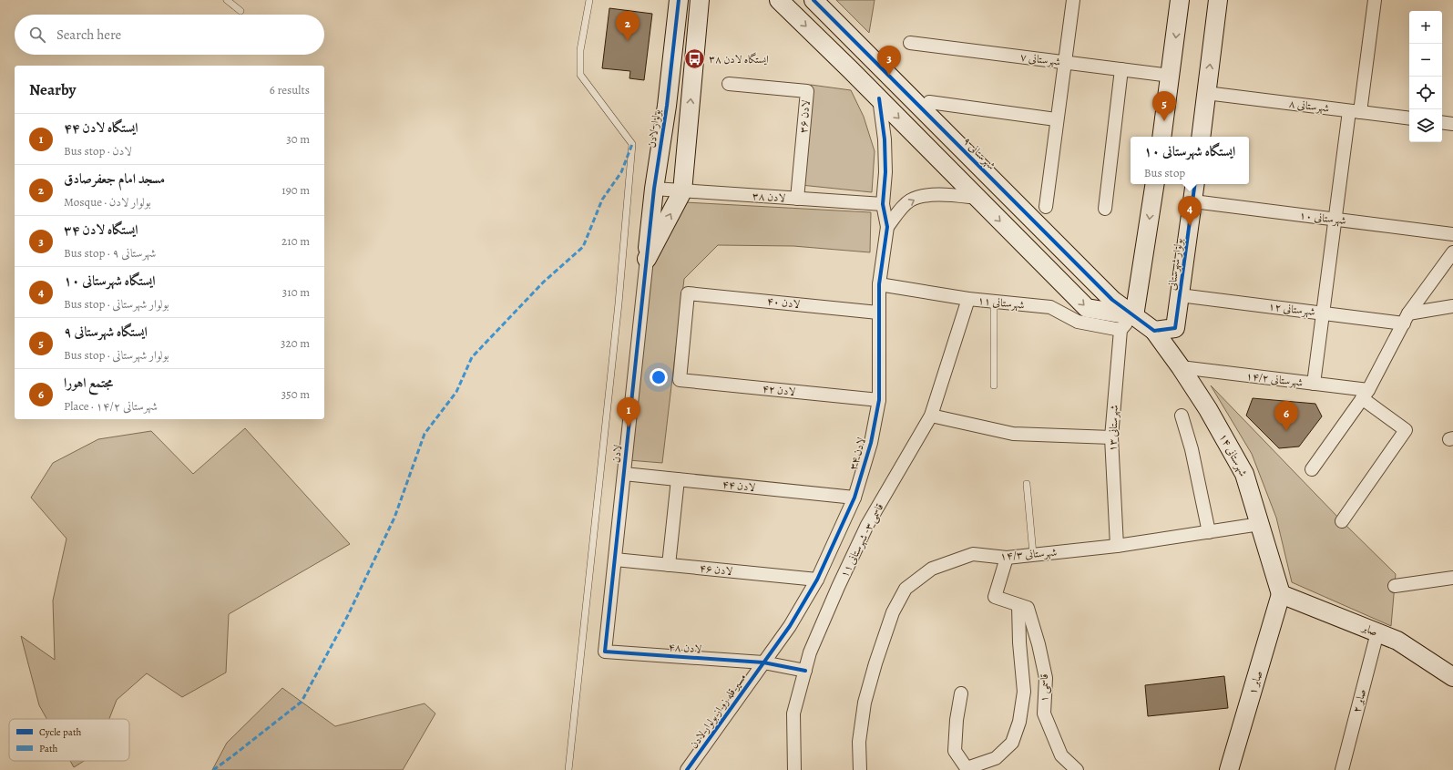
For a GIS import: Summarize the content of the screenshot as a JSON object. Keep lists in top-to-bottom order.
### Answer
{
  "streets": {
    "street": [
      "شهرستانی ۷",
      "شهرستانی ۸",
      "لادن ۳۶",
      "بولوار لادن",
      "شهرستانی ۹",
      "لادن ۳۸",
      "شهرستانی ۱۰",
      "بولوار شهرستانی",
      "لادن ۴۰",
      "شهرستانی ۱۱",
      "شهرستانی ۱۲",
      "شهرستانی ۱۴/۲",
      "لادن ۴۲",
      "شهرستانی ۱۳",
      "لادن",
      "لادن ۳۴",
      "شهرستانی ۱۴",
      "لادن ۴۴",
      "قاسمی ۳- شهرستانی ۱۱",
      "شهرستانی ۱۴/۳",
      "لادن ۴۶",
      "صابر",
      "لادن ۴۸",
      "صابر ۱",
      "قاسمی ۱",
      "صابر ۲",
      "مسیر قله زو از بولوار لادن"
    ]
  },
  "crossings": [
    ["لادن ۳۶", "لادن ۳۸"],
    ["بولوار لادن", "لادن ۳۸"],
    ["بولوار لادن", "لادن"],
    ["شهرستانی ۹", "بولوار شهرستانی"],
    ["شهرستانی ۹", "شهرستانی ۱۴"],
    ["شهرستانی ۱۰", "بولوار شهرستانی"],
    ["بولوار شهرستانی", "شهرستانی ۱۲"],
    ["بولوار شهرستانی", "شهرستانی ۱۴"],
    ["لادن ۴۰", "لادن ۴۲"],
    ["لادن ۴۰", "لادن ۳۴"],
    ["شهرستانی ۱۱", "شهرستانی ۱۳"],
    ["شهرستانی ۱۱", "لادن ۳۴"],
    ["شهرستانی ۱۱", "قاسمی ۳- شهرستانی ۱۱"],
    ["شهرستانی ۱۴/۲", "شهرستانی ۱۴"],
    ["لادن ۴۲", "لادن ۳۴"],
    ["شهرستانی ۱۳", "شهرستانی ۱۴/۳"],
    ["لادن", "لادن ۴۴"],
    ["لادن", "لادن ۴۶"],
    ["لادن", "لادن ۴۸"],
    ["لادن ۳۴", "لادن ۴۴"],
    ["لادن ۳۴", "لادن ۴۶"],
    ["لادن ۳۴", "لادن ۴۸"],
    ["لادن ۳۴", "مسیر قله زو از بولوار لادن"],
    ["شهرستانی ۱۴", "شهرستانی ۱۴/۳"],
    ["شهرستانی ۱۴", "صابر"],
    ["شهرستانی ۱۴", "صابر ۱"],
    ["قاسمی ۳- شهرستانی ۱۱", "لادن ۴۸"],
    ["صابر", "صابر ۱"],
    ["صابر", "صابر ۲"],
    ["لادن ۴۸", "مسیر قله زو از بولوار لادن"]
  ],
  "places": {
    "bus stop": ["ایستگاه لادن ۳۸"]
  },
  "legend": ["Cycle path", "Path"],
  "page": {
    "map_buttons": ["+", "−"],
    "pins": [
      "2",
      "3",
      "5",
      "4",
      "1",
      "6"
    ],
    "search": "Search here",
    "heading": ["Nearby", "6 results"],
    "list": [
      {
        "mark": "1",
        "name": "ایستگاه لادن ۴۴",
        "note": "Bus stop · لادن",
        "value": "30 m"
      },
      {
        "mark": "2",
        "name": "مسجد امام جعفرصادق",
        "note": "Mosque · بولوار لادن",
        "value": "190 m"
      },
      {
        "mark": "3",
        "name": "ایستگاه لادن ۳۴",
        "note": "Bus stop · شهرستانی ۹",
        "value": "210 m"
      },
      {
        "mark": "4",
        "name": "ایستگاه شهرستانی ۱۰",
        "note": "Bus stop · بولوار شهرستانی",
        "value": "310 m"
      },
      {
        "mark": "5",
        "name": "ایستگاه شهرستانی ۹",
        "note": "Bus stop · بولوار شهرستانی",
        "value": "320 m"
      },
      {
        "mark": "6",
        "name": "مجتمع اهورا",
        "note": "Place · شهرستانی ۱۴/۲",
        "value": "350 m"
      }
    ],
    "popup": ["ایستگاه شهرستانی ۱۰", "Bus stop"]
  }
}
